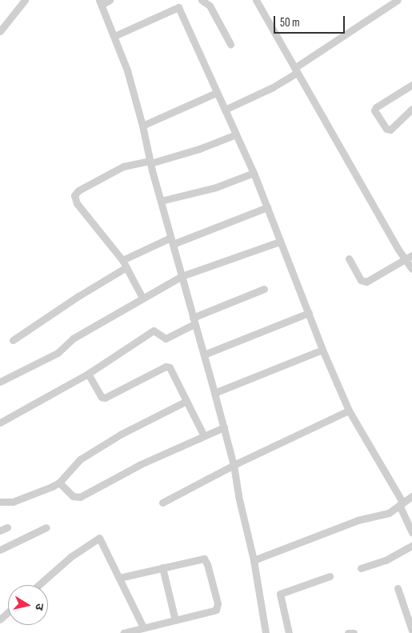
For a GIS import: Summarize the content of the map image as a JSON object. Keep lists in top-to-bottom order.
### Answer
{
  "scale_bar": "50 m",
  "north": "right"
}
